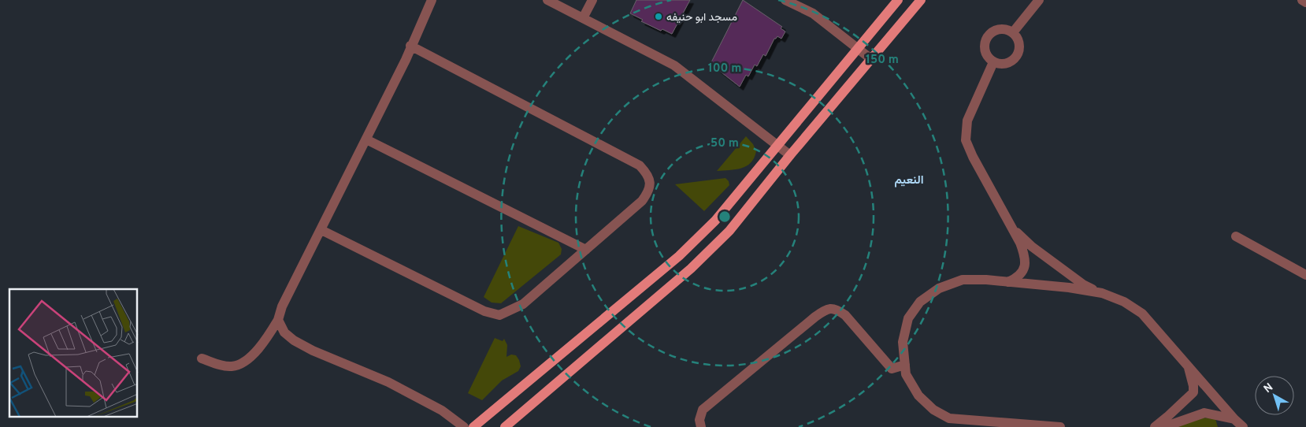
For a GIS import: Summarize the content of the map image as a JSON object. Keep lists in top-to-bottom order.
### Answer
{
  "districts": ["النعيم"],
  "places": ["مسجد ابو حنيفه"],
  "north": "top left",
  "rings": ["150 m", "100 m", "50 m"]
}
